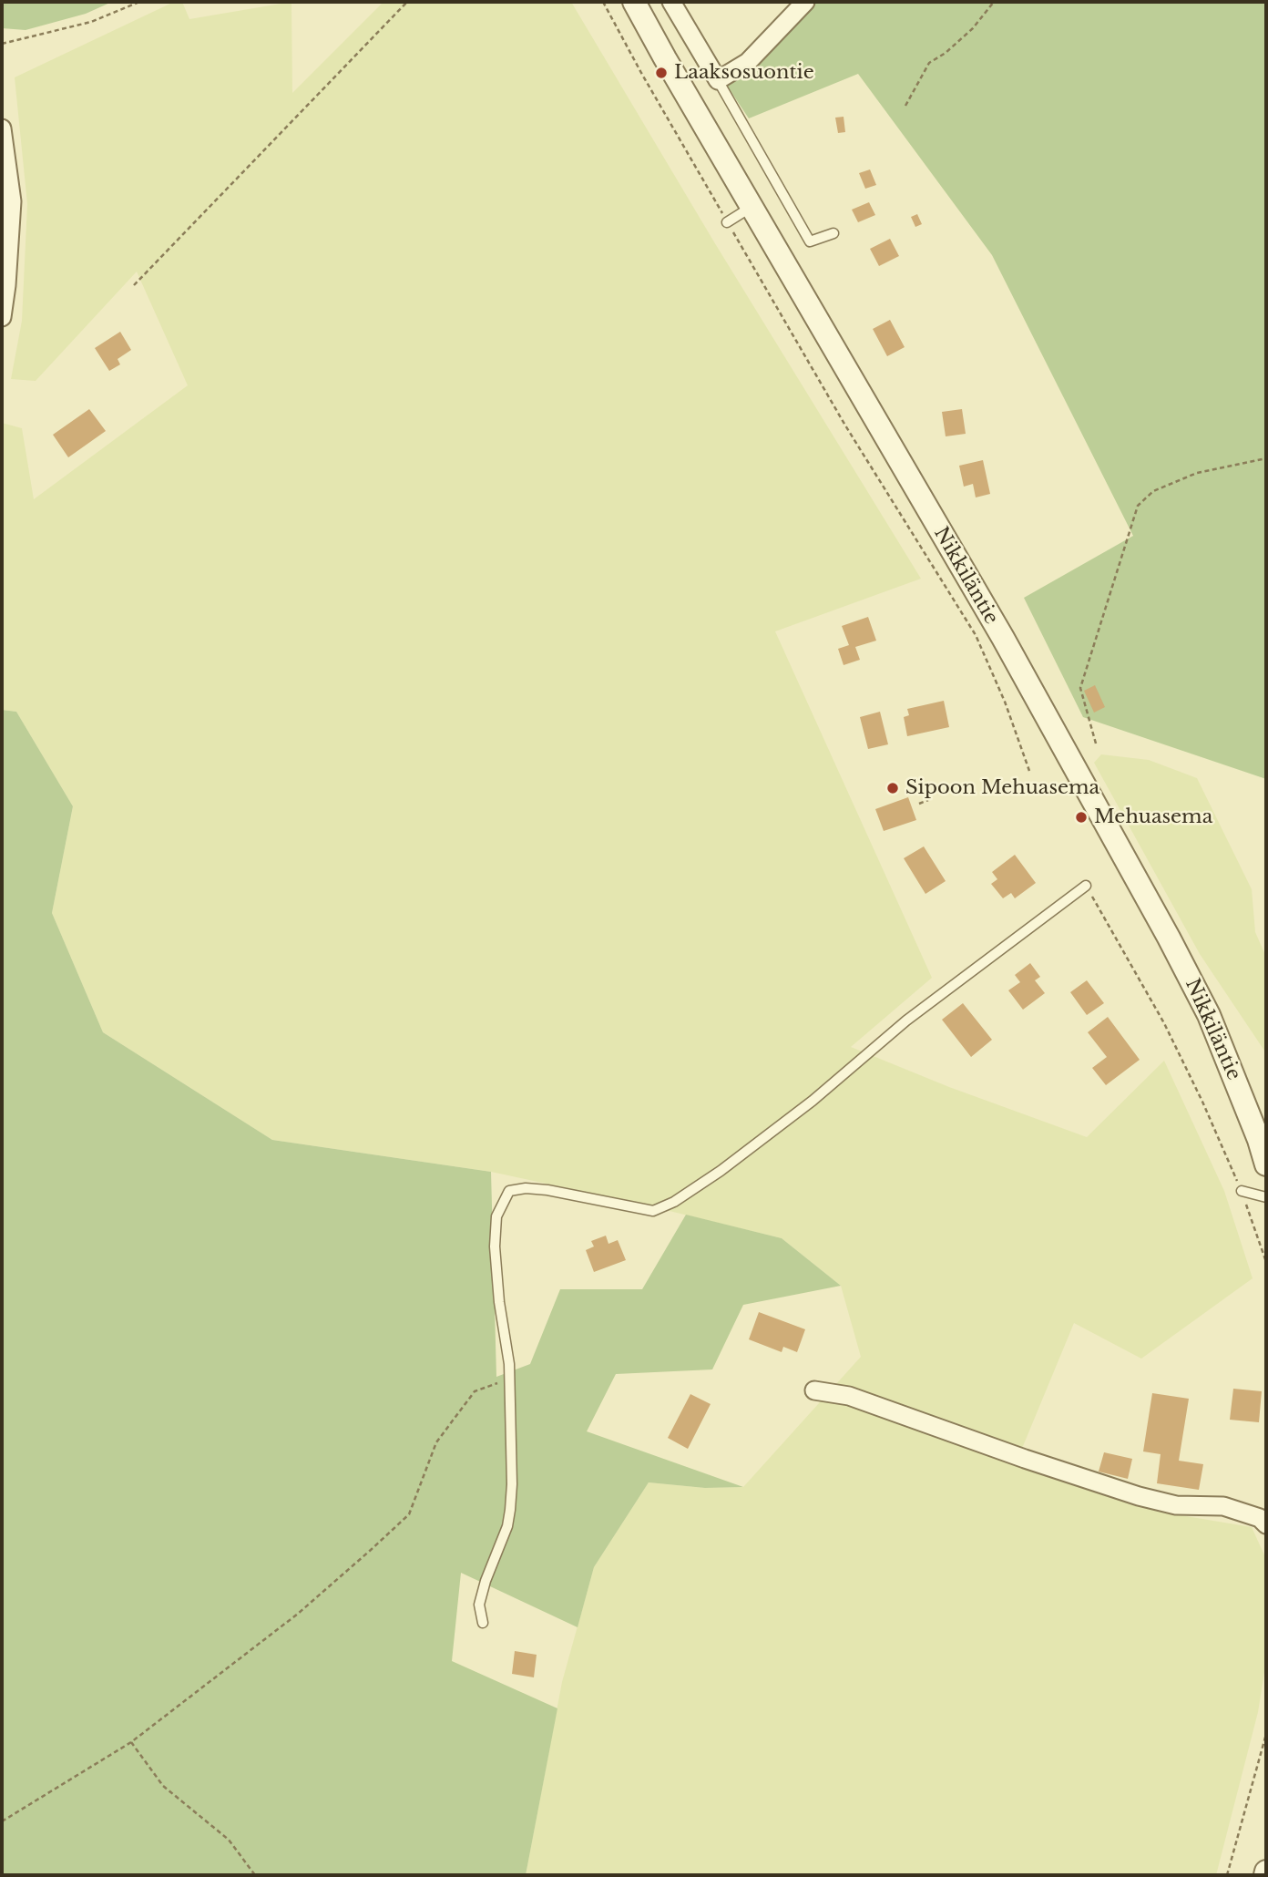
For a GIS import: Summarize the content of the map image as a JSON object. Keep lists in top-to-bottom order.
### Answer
{
  "streets": {
    "street": ["Nikkiläntie"]
  },
  "places": ["Laaksosuontie", "Sipoon Mehuasema", "Mehuasema"]
}
